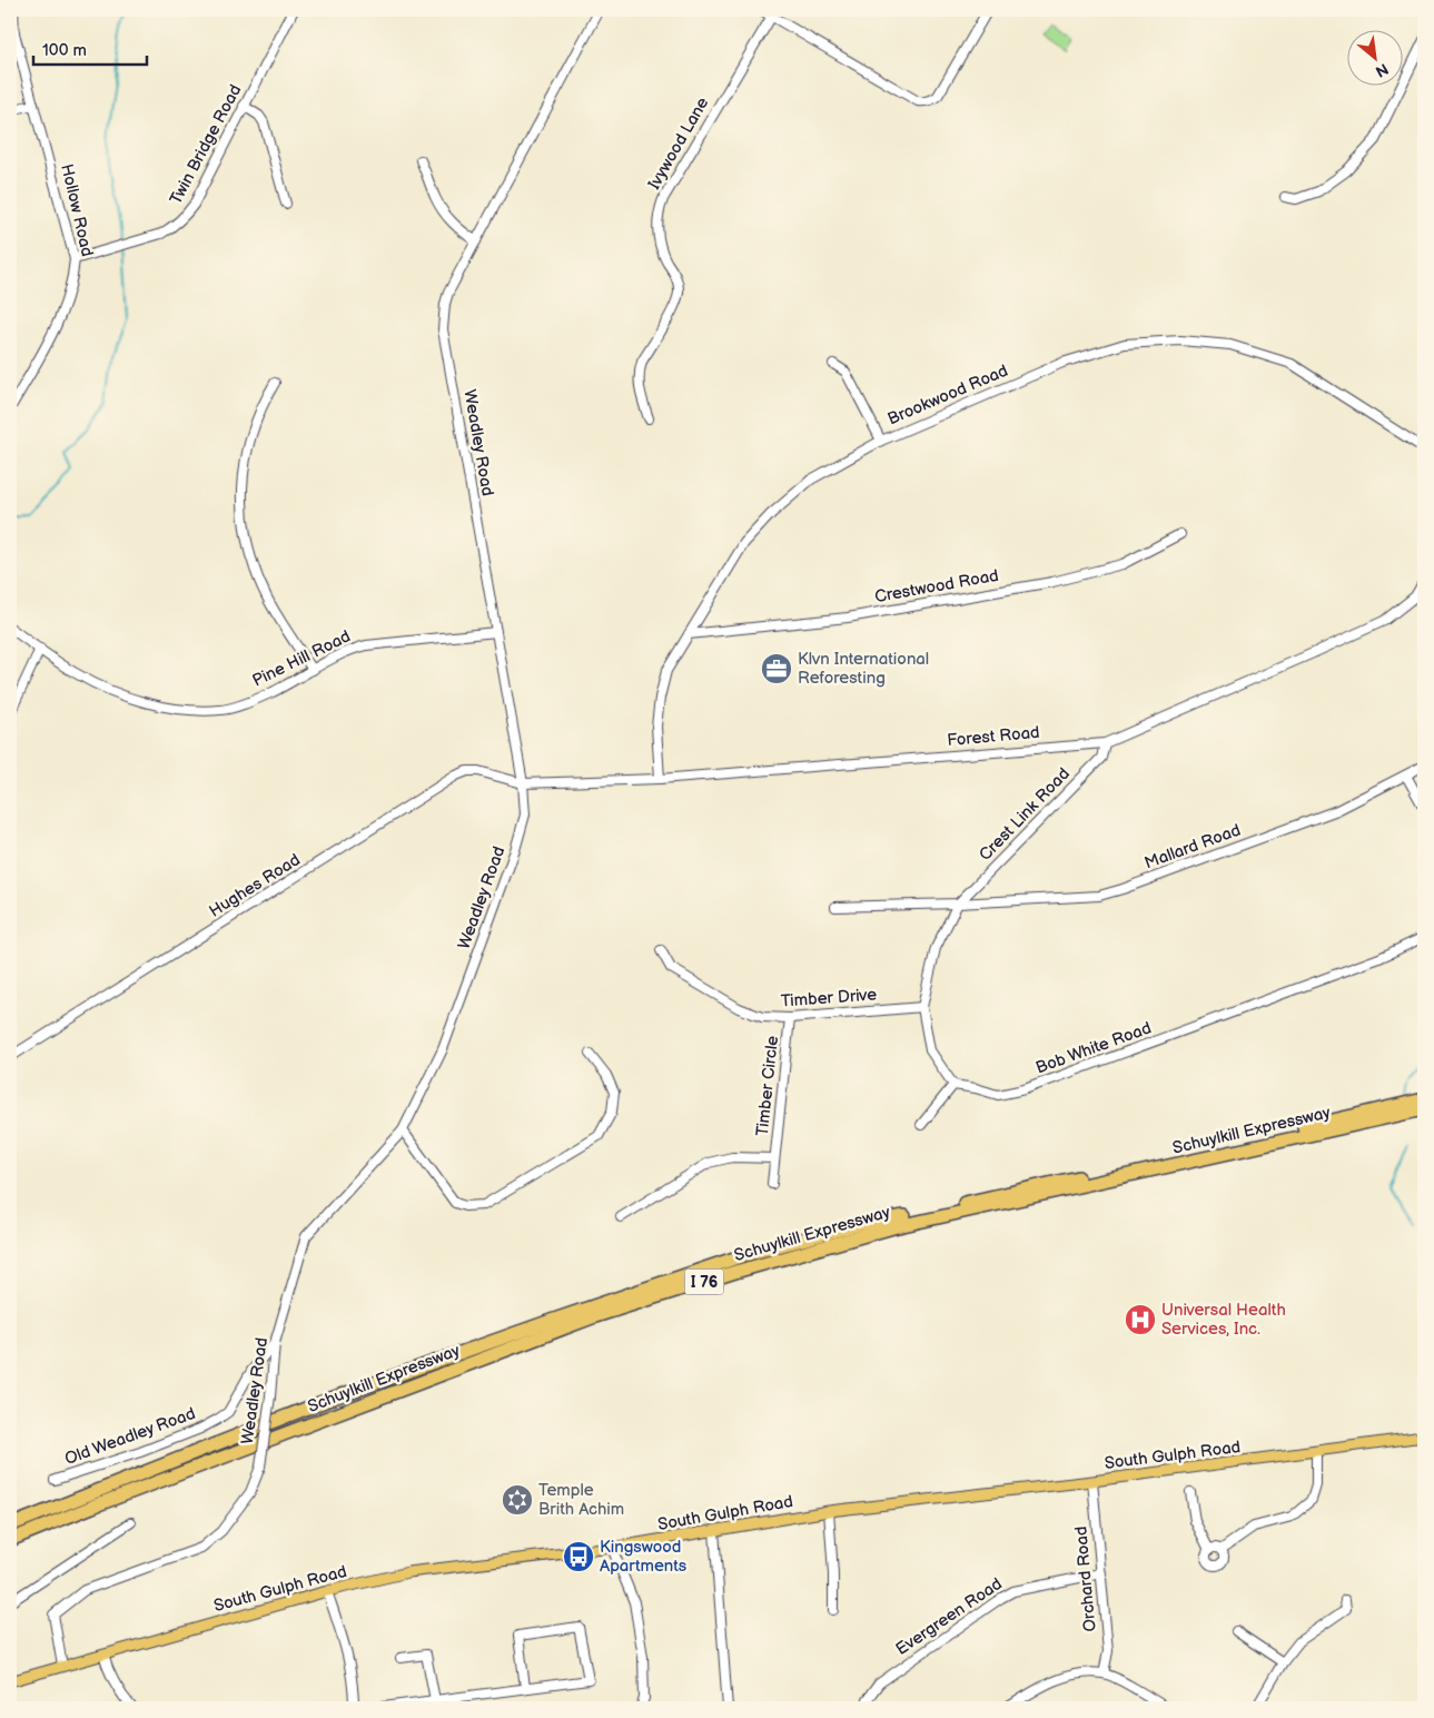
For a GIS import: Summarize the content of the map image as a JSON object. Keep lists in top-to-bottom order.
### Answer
{
  "streets": {
    "highway": ["Schuylkill Expressway", "I 76"],
    "main road": ["South Gulph Road"],
    "street": [
      "Ivywood Lane",
      "Twin Bridge Road",
      "Hollow Road",
      "Brookwood Road",
      "Weadley Road",
      "Crestwood Road",
      "Pine Hill Road",
      "Forest Road",
      "Crest Link Road",
      "Mallard Road",
      "Hughes Road",
      "Timber Drive",
      "Bob White Road",
      "Timber Circle",
      "Old Weadley Road",
      "Orchard Road",
      "Evergreen Road"
    ]
  },
  "crossings": [
    ["Twin Bridge Road", "Hollow Road"],
    ["Brookwood Road", "Crestwood Road"],
    ["Brookwood Road", "Forest Road"],
    ["Weadley Road", "Pine Hill Road"],
    ["Weadley Road", "Forest Road"],
    ["Weadley Road", "Hughes Road"],
    ["Weadley Road", "Old Weadley Road"],
    ["Weadley Road", "South Gulph Road"],
    ["Forest Road", "Crest Link Road"],
    ["Forest Road", "Hughes Road"],
    ["Crest Link Road", "Mallard Road"],
    ["Timber Drive", "Timber Circle"],
    ["South Gulph Road", "Orchard Road"],
    ["Orchard Road", "Evergreen Road"]
  ],
  "places": {
    "office": ["Klvn International Reforesting"],
    "hospital": ["Universal Health Services, Inc."],
    "synagogue": ["Temple Brith Achim"],
    "bus stop": ["Kingswood Apartments"]
  },
  "scale_bar": "100 m",
  "north": "bottom right"
}
